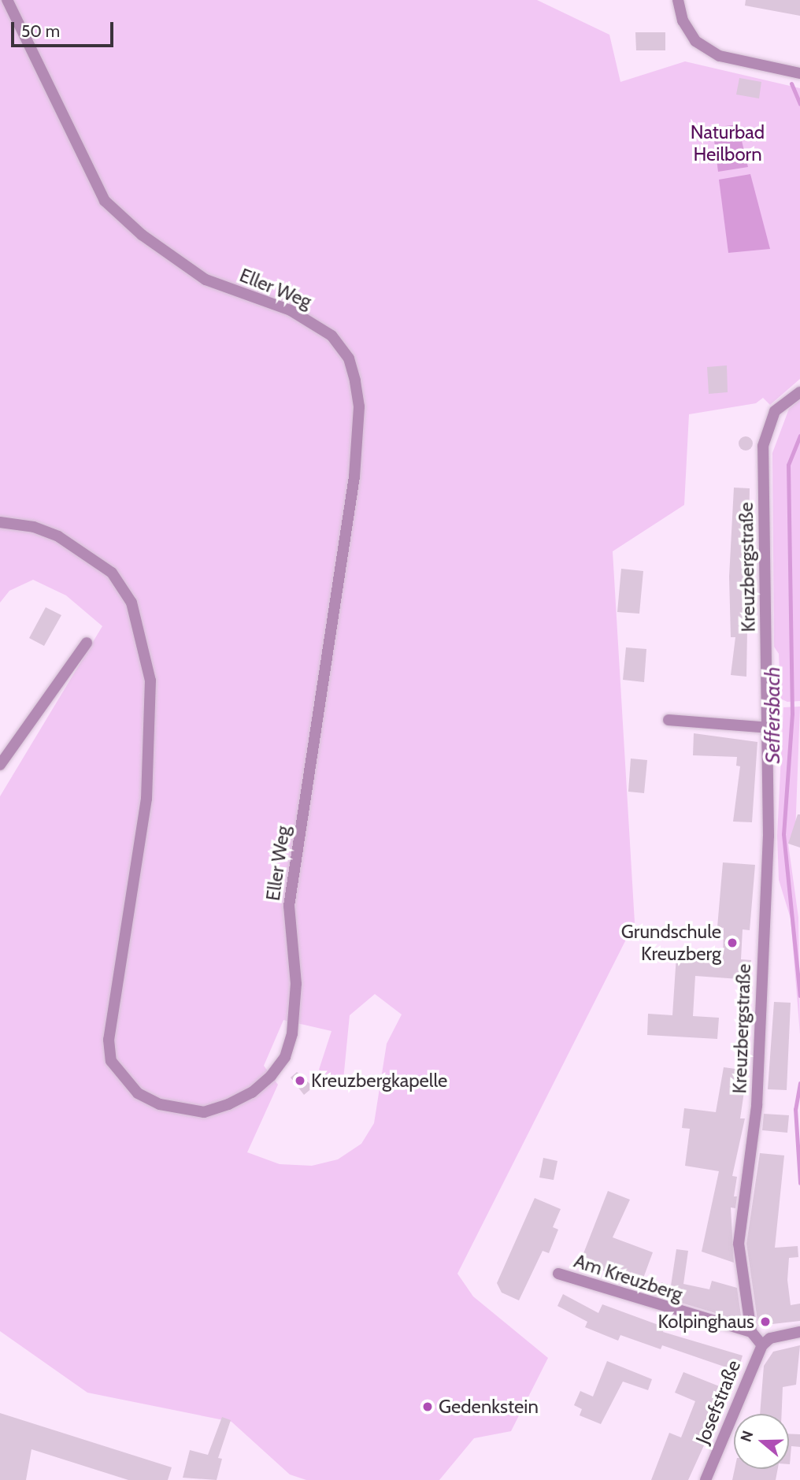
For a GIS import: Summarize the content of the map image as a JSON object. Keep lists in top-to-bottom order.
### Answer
{
  "streets": {
    "street": [
      "Eller Weg",
      "Kreuzbergstraße",
      "Am Kreuzberg",
      "Josefstraße"
    ]
  },
  "crossings": [
    ["Kreuzbergstraße", "Am Kreuzberg"]
  ],
  "water": ["Seffersbach"],
  "parks": ["Naturbad Heilborn"],
  "places": [
    "Grundschule Kreuzberg",
    "Kreuzbergkapelle",
    "Kolpinghaus",
    "Gedenkstein"
  ],
  "scale_bar": "50 m",
  "north": "left"
}
